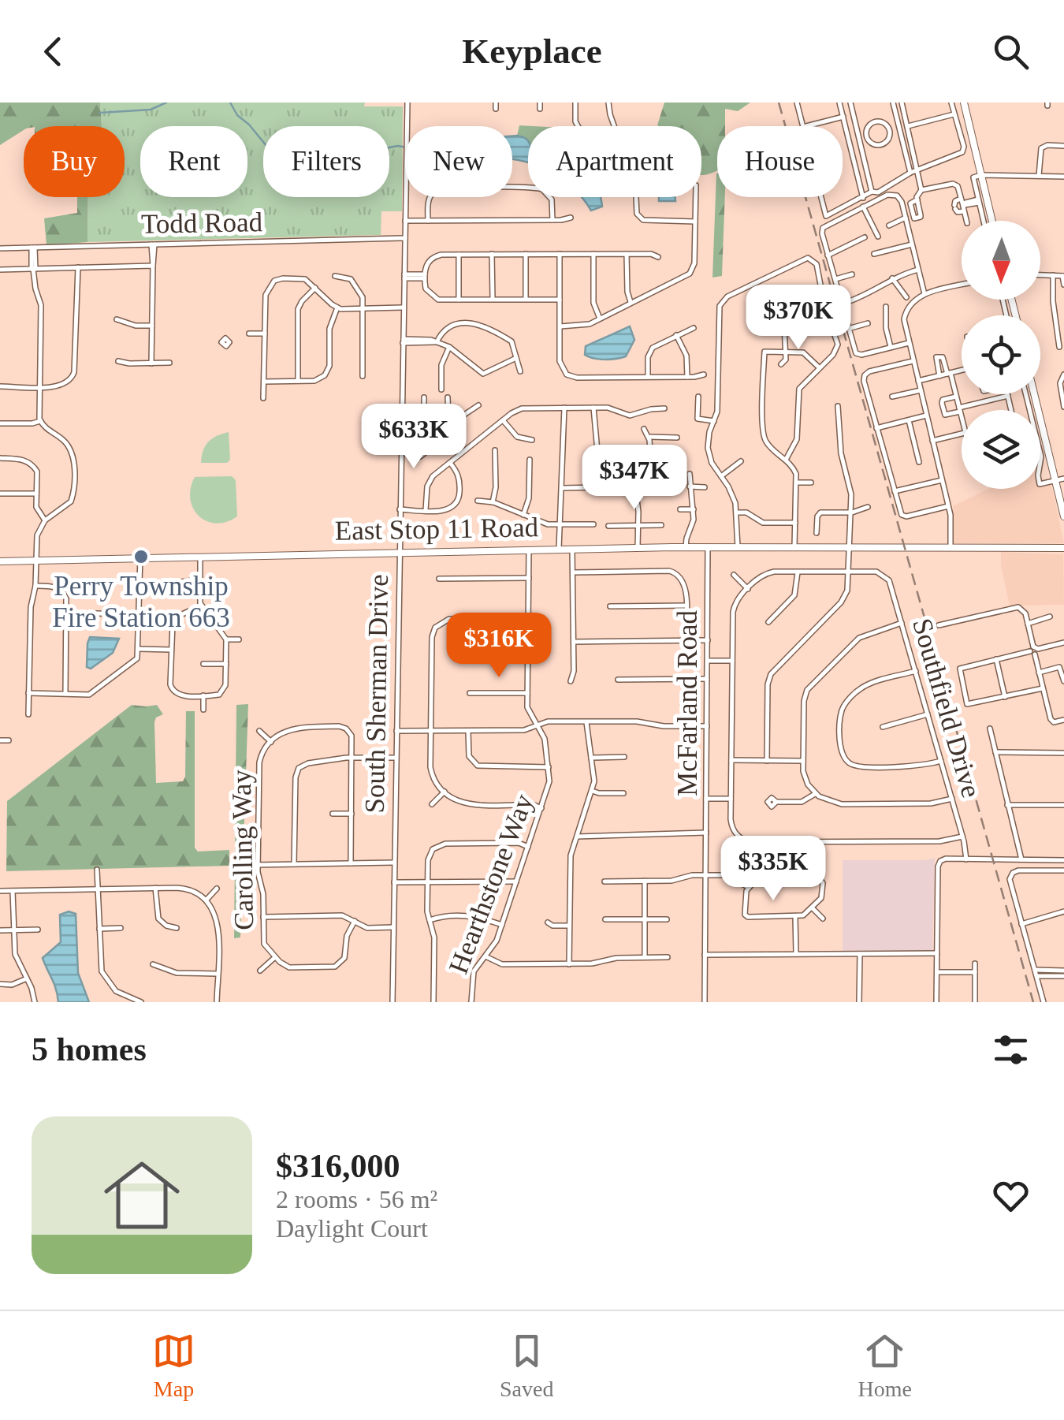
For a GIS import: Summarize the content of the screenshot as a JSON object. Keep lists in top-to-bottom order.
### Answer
{
  "streets": {
    "main road": ["East Stop 11 Road"],
    "street": [
      "Todd Road",
      "South Sherman Drive",
      "McFarland Road",
      "Southfield Drive",
      "Carolling Way",
      "Hearthstone Way"
    ]
  },
  "crossings": [
    ["Todd Road", "South Sherman Drive"],
    ["East Stop 11 Road", "South Sherman Drive"],
    ["East Stop 11 Road", "McFarland Road"],
    ["East Stop 11 Road", "Hearthstone Way"]
  ],
  "places": ["Perry Township Fire Station 663"],
  "north": "bottom",
  "page": {
    "header": "Keyplace",
    "chip": [
      "Buy",
      "Rent",
      "Filters",
      "New",
      "Apartment",
      "House"
    ],
    "price": [
      "$370K",
      "$633K",
      "$347K",
      "$316K",
      "$335K"
    ],
    "heading": "5 homes",
    "list": [
      {
        "name": "$316,000",
        "note": "2 rooms · 56 m² · Daylight Court"
      }
    ],
    "tabs": ["Map", "Saved", "Home"]
  }
}
